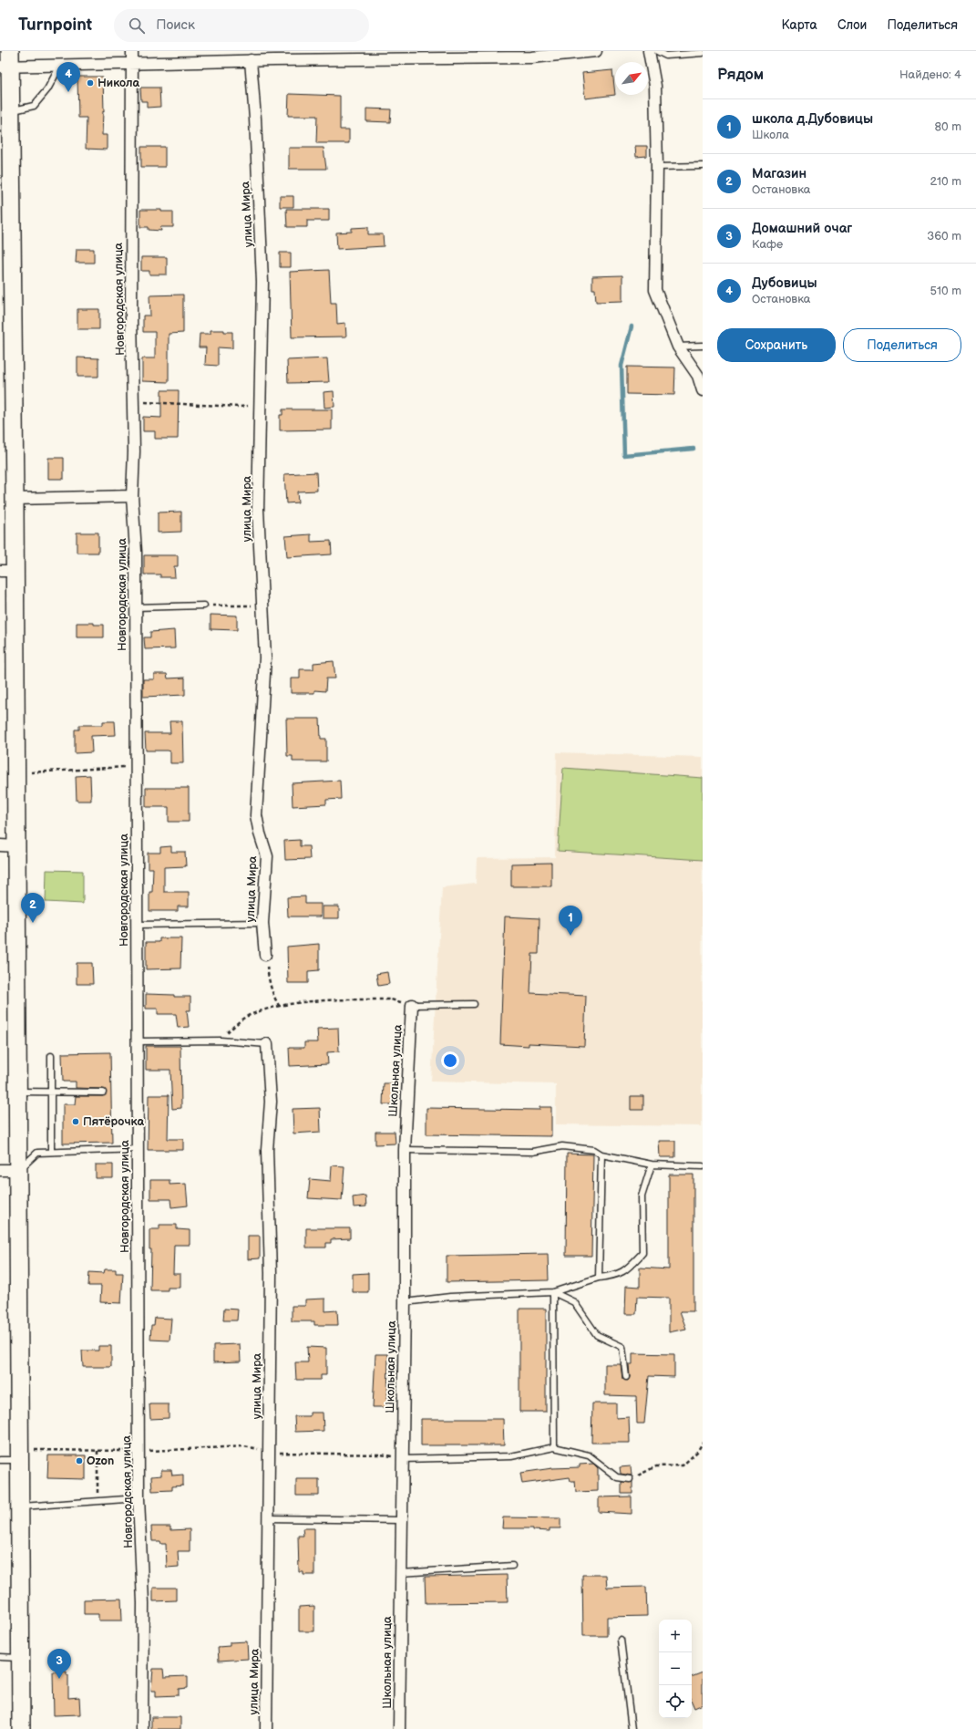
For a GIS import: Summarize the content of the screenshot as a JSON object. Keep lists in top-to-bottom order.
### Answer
{
  "streets": {
    "street": ["улица Мира", "Новгородская улица", "Школьная улица"]
  },
  "places": ["Никола", "Пятёрочка", "Ozon"],
  "north": "top right",
  "page": {
    "header": "Turnpoint",
    "search": "Поиск",
    "nav": ["Карта", "Слои", "Поделиться"],
    "heading": ["Рядом", "Найдено: 4"],
    "pins": [
      "4",
      "2",
      "1",
      "3"
    ],
    "list": [
      {
        "mark": "1",
        "name": "школа д.Дубовицы",
        "note": "Школа",
        "value": "80 m"
      },
      {
        "mark": "2",
        "name": "Магазин",
        "note": "Остановка",
        "value": "210 m"
      },
      {
        "mark": "3",
        "name": "Домашний очаг",
        "note": "Кафе",
        "value": "360 m"
      },
      {
        "mark": "4",
        "name": "Дубовицы",
        "note": "Остановка",
        "value": "510 m"
      }
    ],
    "buttons": ["Сохранить", "Поделиться"],
    "map_buttons": ["+", "−"]
  }
}
